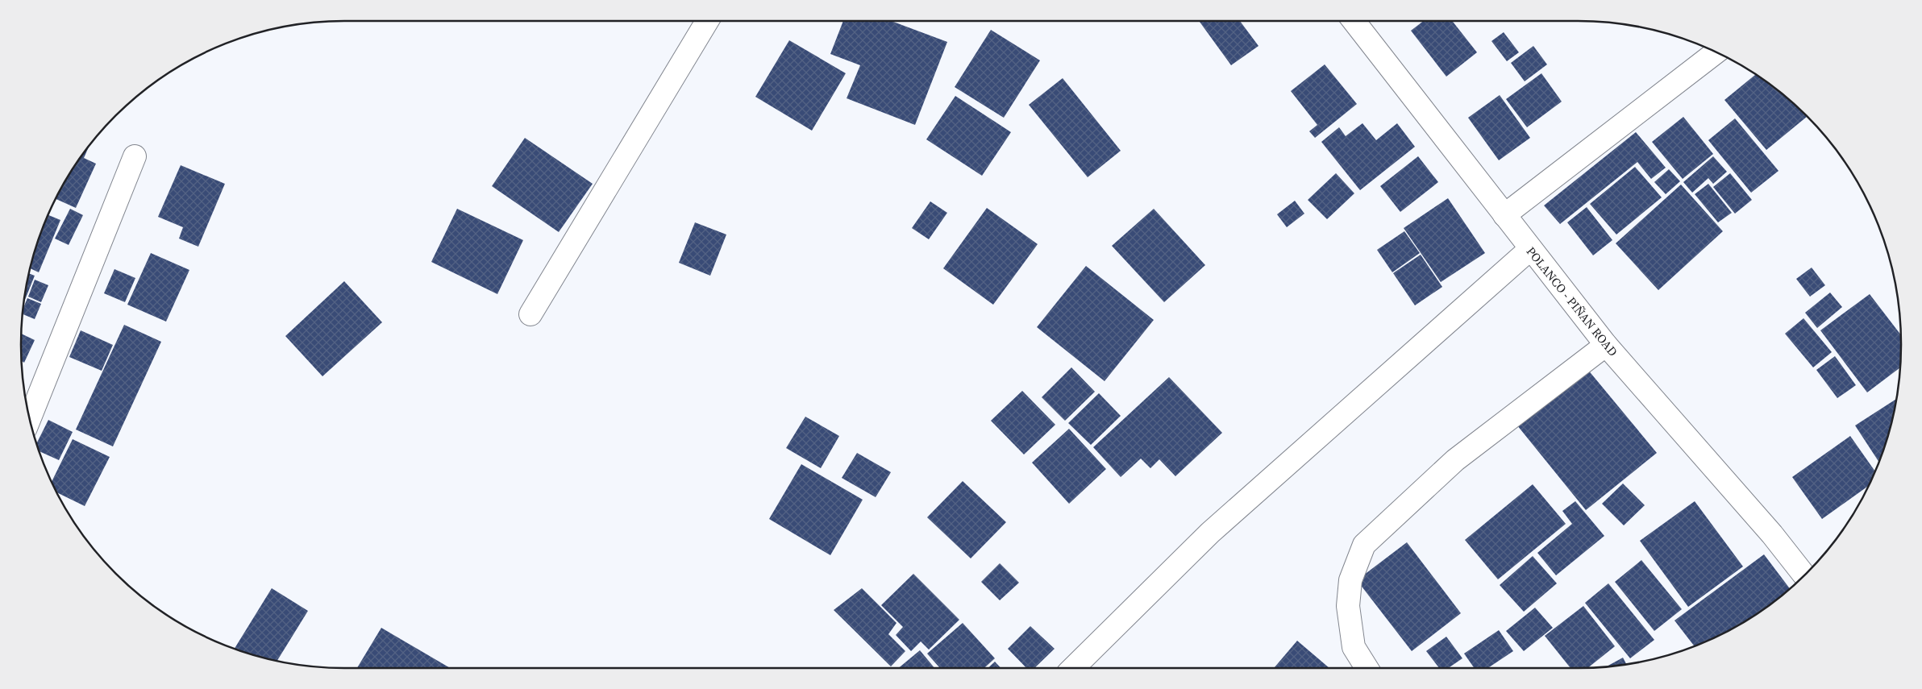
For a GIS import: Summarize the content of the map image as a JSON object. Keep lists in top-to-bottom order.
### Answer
{
  "streets": {
    "street": ["POLANCO - PIÑAN ROAD"]
  }
}
